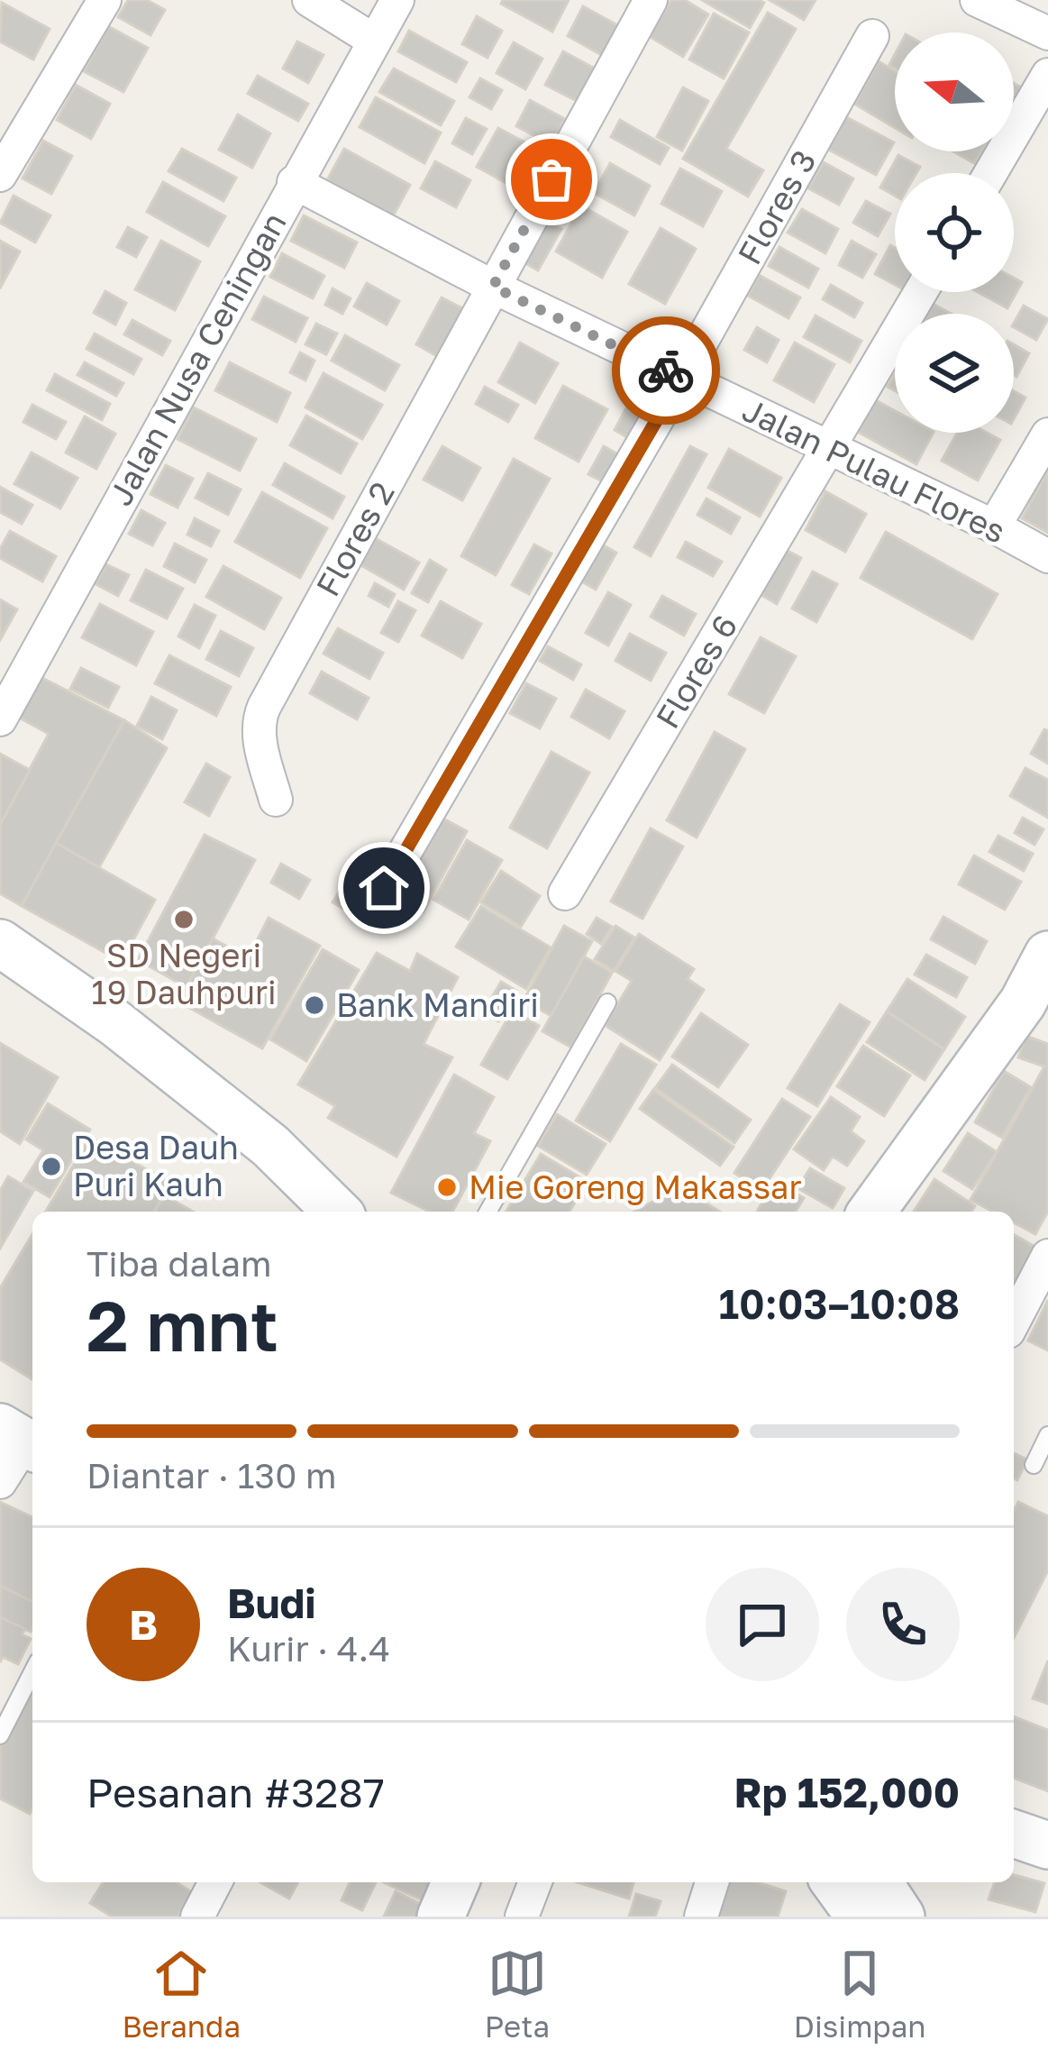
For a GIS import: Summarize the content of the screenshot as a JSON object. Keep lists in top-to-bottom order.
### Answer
{
  "streets": {
    "street": [
      "Flores 3",
      "Jalan Nusa Ceningan",
      "Jalan Pulau Flores",
      "Flores 2",
      "Flores 6"
    ]
  },
  "crossings": [
    ["Flores 3", "Jalan Pulau Flores"],
    ["Jalan Nusa Ceningan", "Jalan Pulau Flores"],
    ["Jalan Pulau Flores", "Flores 2"],
    ["Jalan Pulau Flores", "Flores 6"]
  ],
  "places": [
    "SD Negeri 19 Dauhpuri",
    "Bank Mandiri",
    "Desa Dauh Puri Kauh",
    "Mie Goreng Makassar"
  ],
  "north": "left",
  "page": {
    "heading": ["2 mnt", "Tiba dalam", "10:03–10:08"],
    "panel": [
      "Budi",
      "Kurir · 4.4",
      "Pesanan #3287",
      "Rp 152,000"
    ],
    "bar": "Diantar · 130 m",
    "round": "B",
    "tabs": ["Beranda", "Peta", "Disimpan"]
  }
}
